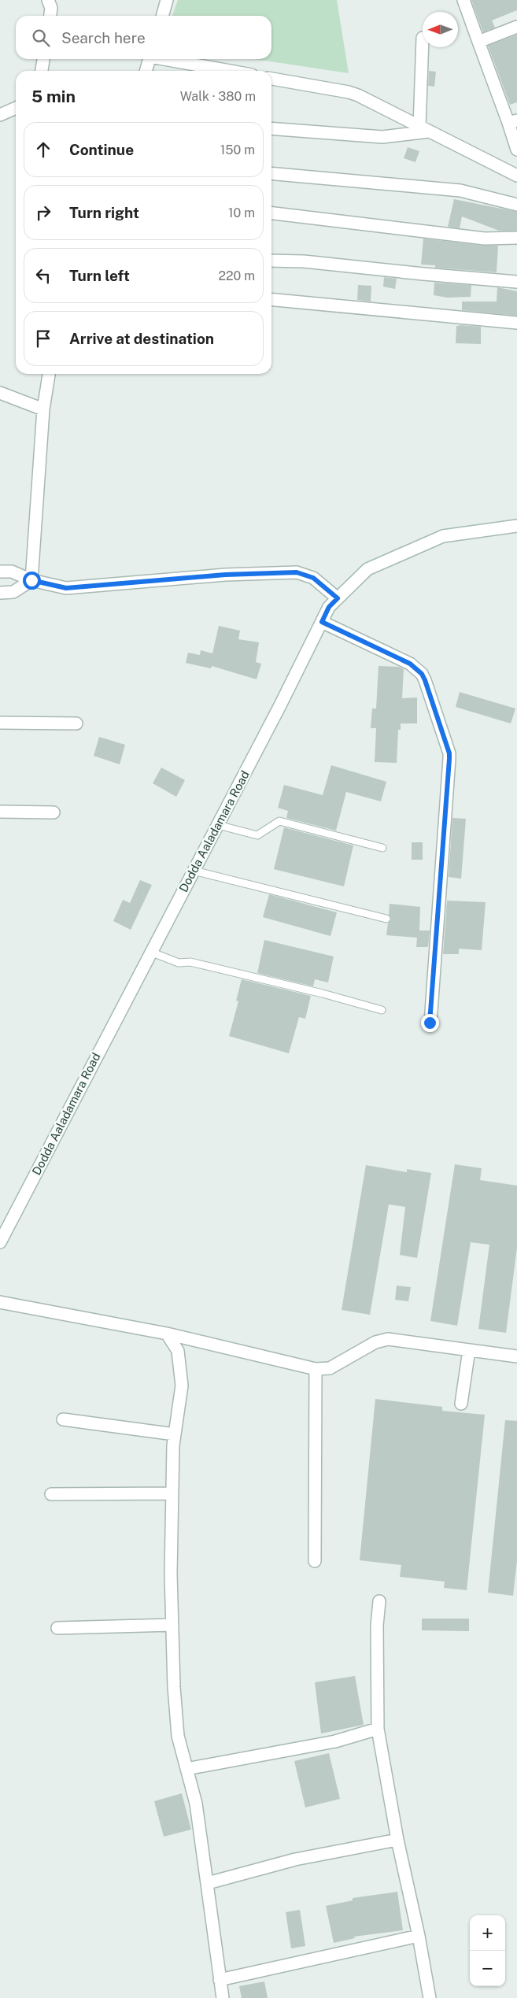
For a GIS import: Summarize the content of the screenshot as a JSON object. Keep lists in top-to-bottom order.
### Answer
{
  "streets": {
    "street": ["Dodda Aaladamara Road"]
  },
  "north": "left",
  "page": {
    "search": "Search here",
    "heading": ["5 min", "Walk · 380 m"],
    "list": [
      ["Continue", "150 m"],
      ["Turn right", "10 m"],
      ["Turn left", "220 m"],
      "Arrive at destination"
    ],
    "map_buttons": ["+", "−"]
  }
}
